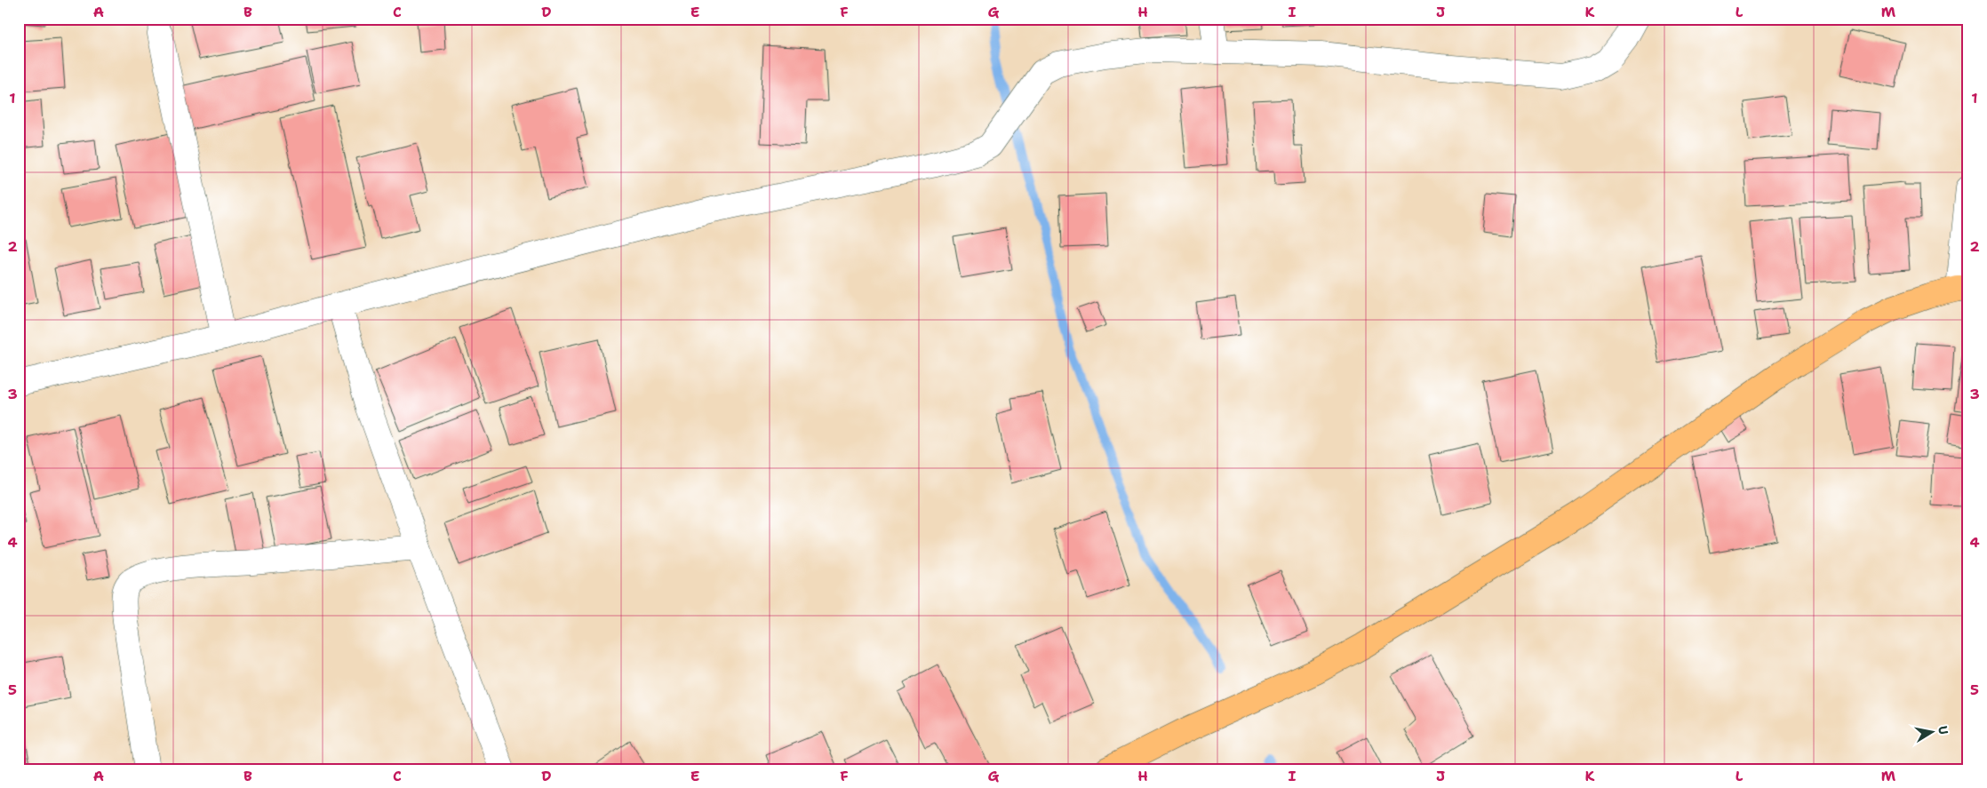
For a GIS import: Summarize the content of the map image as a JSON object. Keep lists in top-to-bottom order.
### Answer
{
  "north": "right",
  "grid": {
    "columns": [
      "A",
      "B",
      "C",
      "D",
      "E",
      "F",
      "G",
      "H",
      "I",
      "J",
      "K",
      "L",
      "M"
    ],
    "rows": [
      "1",
      "2",
      "3",
      "4",
      "5"
    ]
  }
}
